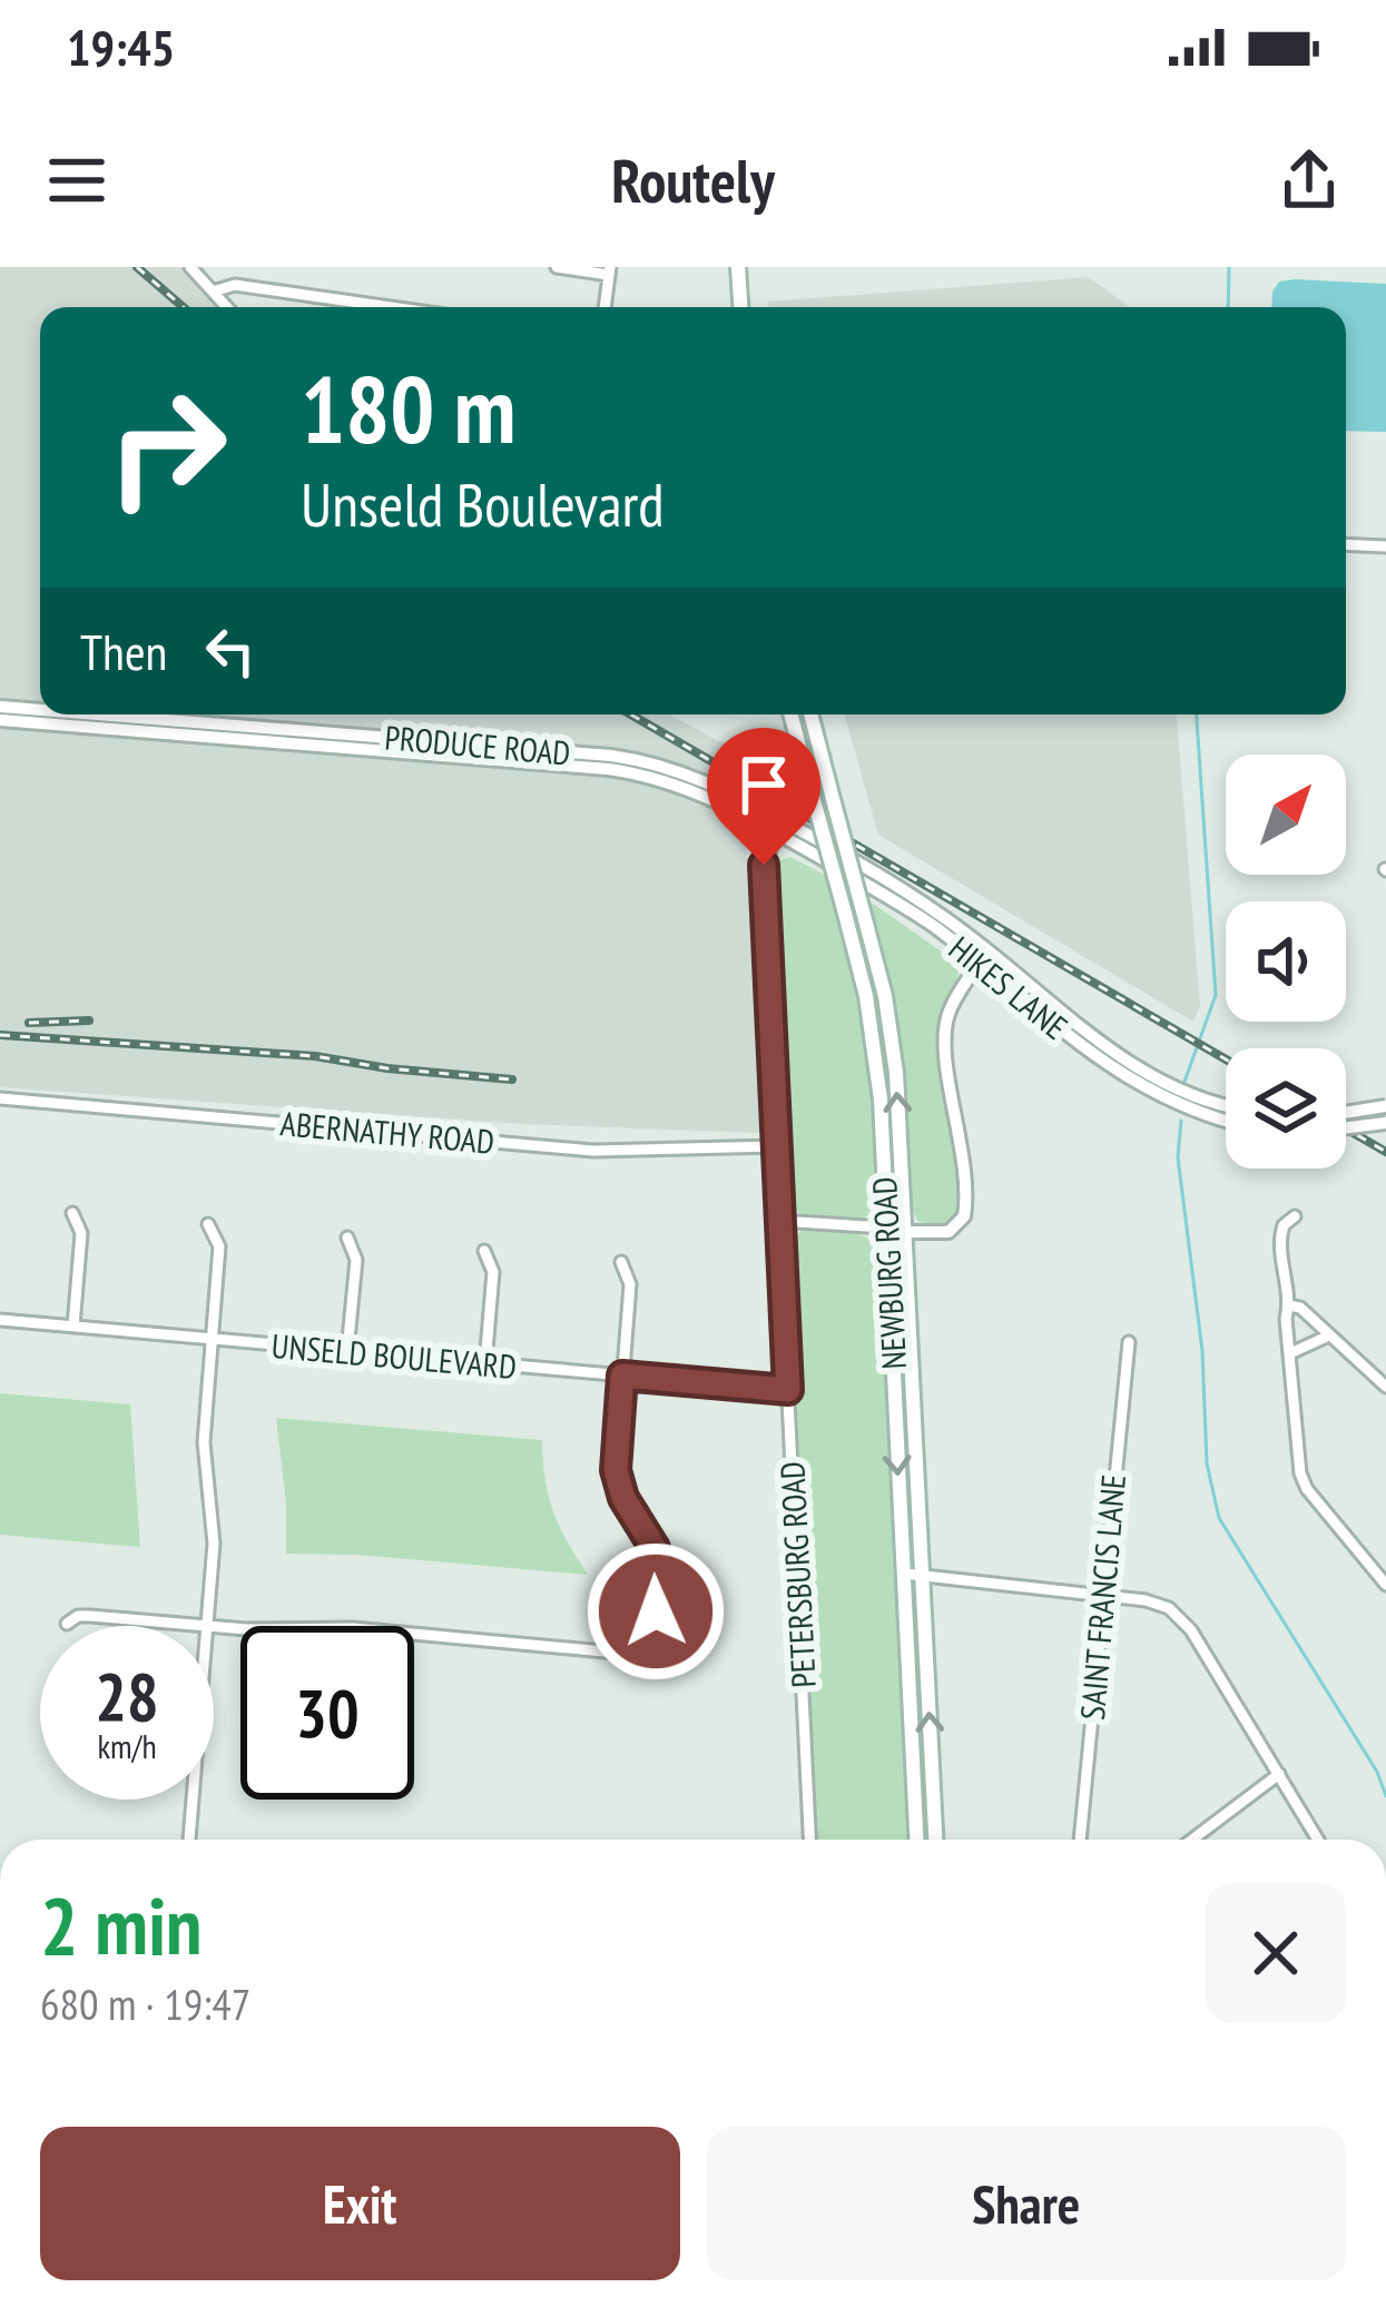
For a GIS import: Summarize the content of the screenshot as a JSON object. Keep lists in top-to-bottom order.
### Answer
{
  "streets": {
    "main road": ["NEWBURG ROAD"],
    "street": [
      "PRODUCE ROAD",
      "HIKES LANE",
      "ABERNATHY ROAD",
      "UNSELD BOULEVARD",
      "PETERSBURG ROAD",
      "SAINT FRANCIS LANE"
    ]
  },
  "crossings": [
    ["PRODUCE ROAD", "HIKES LANE"],
    ["PRODUCE ROAD", "PETERSBURG ROAD"],
    ["HIKES LANE", "PETERSBURG ROAD"],
    ["ABERNATHY ROAD", "PETERSBURG ROAD"],
    ["UNSELD BOULEVARD", "PETERSBURG ROAD"]
  ],
  "north": "top right",
  "page": {
    "status": "19:45",
    "header": "Routely",
    "turn": ["180 m", "Unseld Boulevard"],
    "then": "Then",
    "speed": "28 km/h",
    "limit": "30",
    "heading": ["2 min", "680 m · 19:47"],
    "buttons": ["Exit", "Share"]
  }
}
